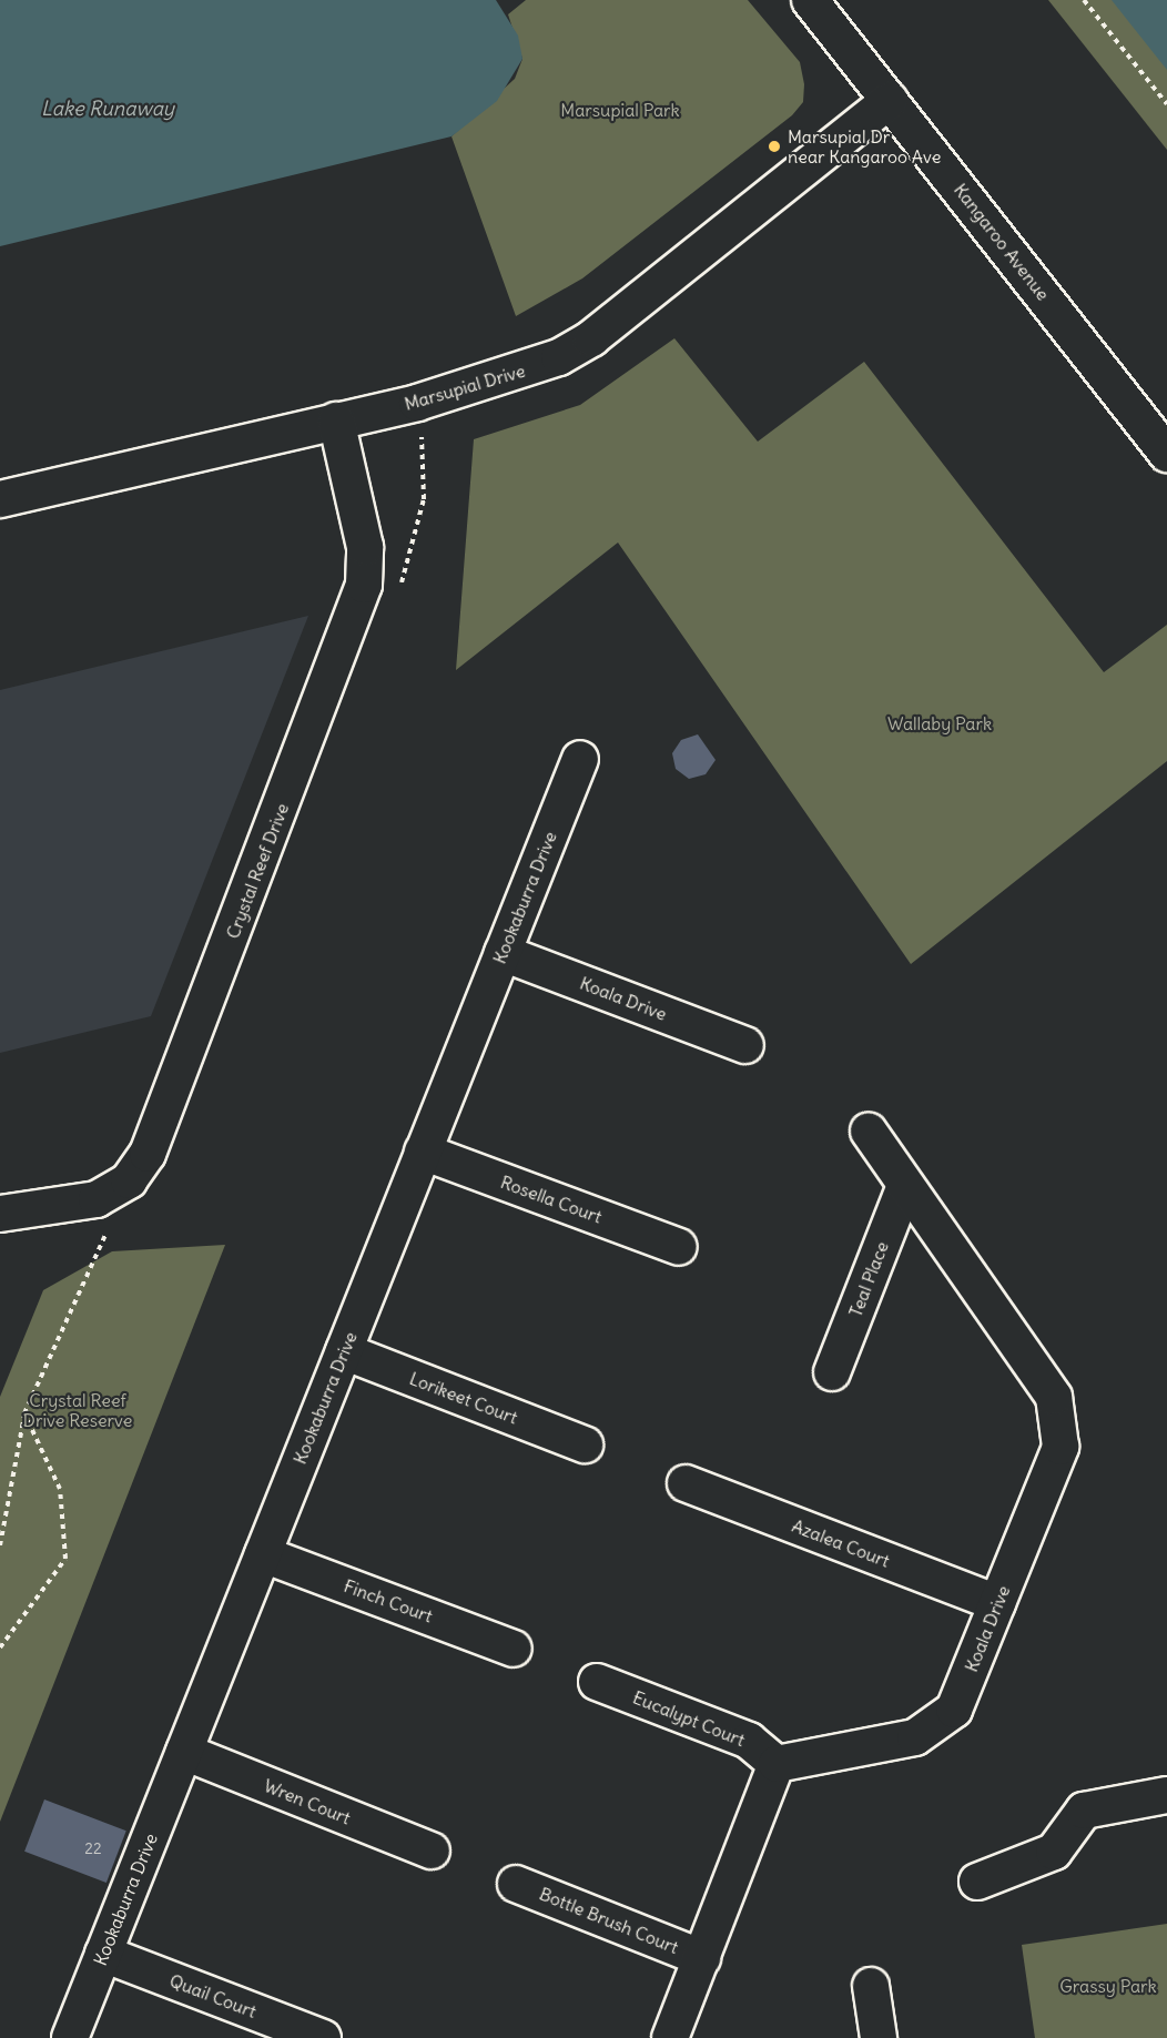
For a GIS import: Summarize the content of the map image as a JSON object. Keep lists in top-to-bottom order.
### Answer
{
  "streets": {
    "street": [
      "Kangaroo Avenue",
      "Marsupial Drive",
      "Crystal Reef Drive",
      "Kookaburra Drive",
      "Koala Drive",
      "Rosella Court",
      "Teal Place",
      "Lorikeet Court",
      "Azalea Court",
      "Finch Court",
      "Eucalypt Court",
      "Wren Court",
      "Bottle Brush Court",
      "Quail Court"
    ]
  },
  "crossings": [
    ["Kangaroo Avenue", "Marsupial Drive"],
    ["Marsupial Drive", "Crystal Reef Drive"],
    ["Kookaburra Drive", "Koala Drive"],
    ["Kookaburra Drive", "Rosella Court"],
    ["Kookaburra Drive", "Lorikeet Court"],
    ["Kookaburra Drive", "Finch Court"],
    ["Kookaburra Drive", "Wren Court"],
    ["Kookaburra Drive", "Quail Court"],
    ["Koala Drive", "Teal Place"],
    ["Koala Drive", "Azalea Court"],
    ["Koala Drive", "Eucalypt Court"]
  ],
  "water": ["Lake Runaway"],
  "parks": [
    "Marsupial Park",
    "Wallaby Park",
    "Crystal Reef Drive Reserve",
    "Grassy Park"
  ],
  "places": ["Marsupial Dr near Kangaroo Ave"],
  "house_numbers": ["22"]
}
